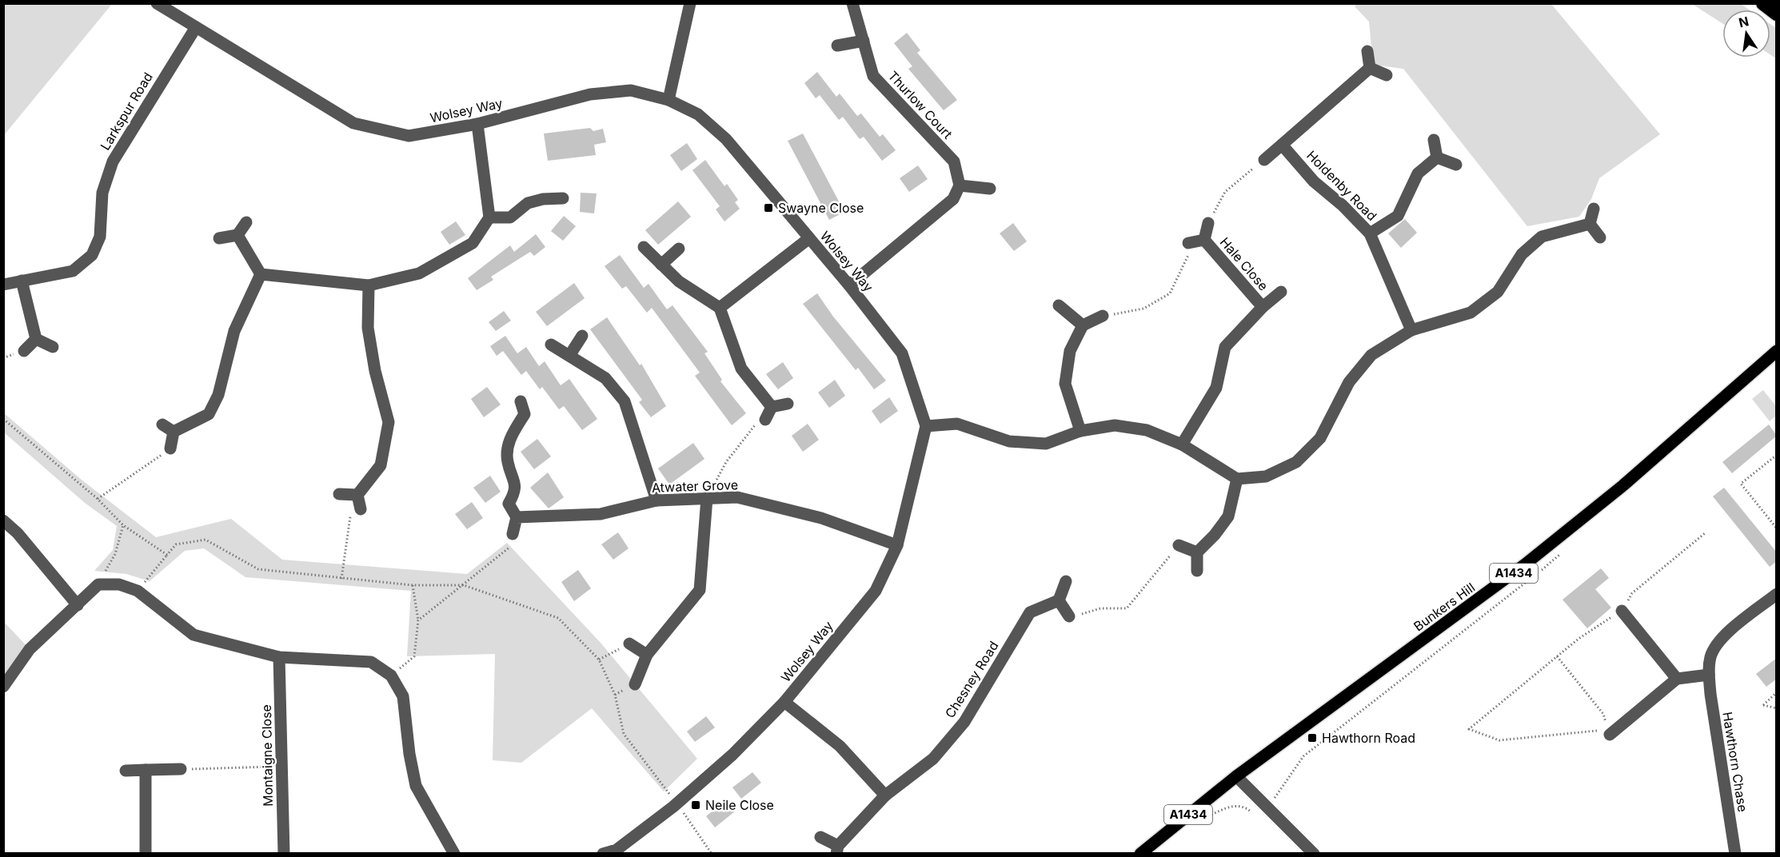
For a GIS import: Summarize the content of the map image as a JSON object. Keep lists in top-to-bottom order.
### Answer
{
  "streets": {
    "main road": ["A1434", "Bunkers Hill"],
    "street": [
      "Thurlow Court",
      "Wolsey Way",
      "Larkspur Road",
      "Holdenby Road",
      "Hale Close",
      "Atwater Grove",
      "Chesney Road",
      "Montaigne Close",
      "Hawthorn Chase"
    ]
  },
  "crossings": [
    ["Wolsey Way", "Larkspur Road"],
    ["Wolsey Way", "Atwater Grove"]
  ],
  "places": {
    "transit": ["Swayne Close", "Hawthorn Road", "Neile Close"]
  },
  "north": "top"
}
